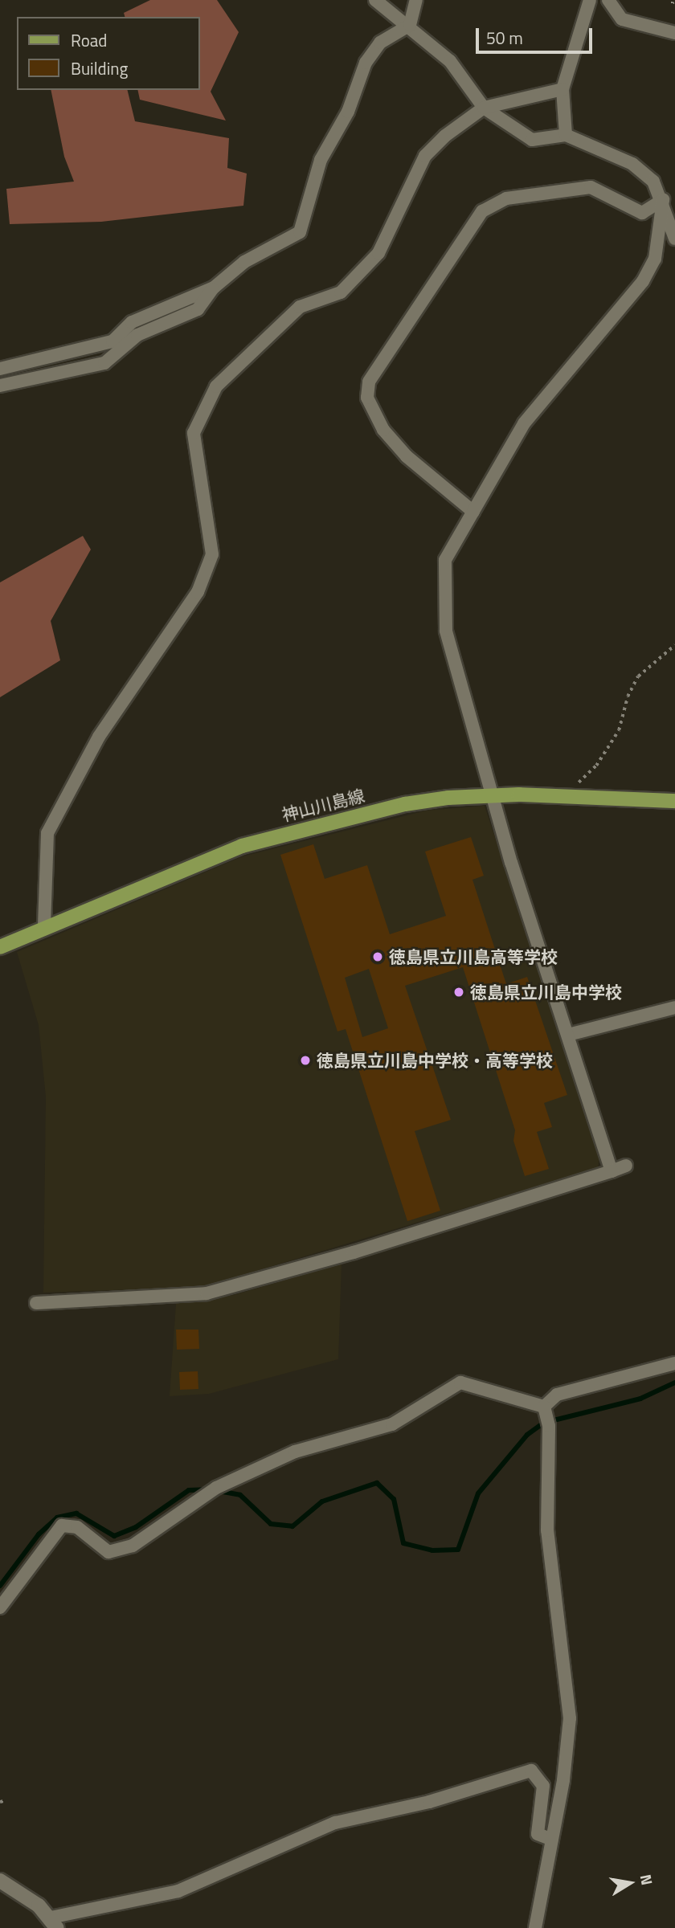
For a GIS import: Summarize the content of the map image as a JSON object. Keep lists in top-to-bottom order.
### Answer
{
  "streets": {
    "main road": ["神山川島線"]
  },
  "places": ["徳島県立川島高等学校", "徳島県立川島中学校", "徳島県立川島中学校・高等学校"],
  "legend": ["Road", "Building"],
  "scale_bar": "50 m",
  "north": "right"
}
